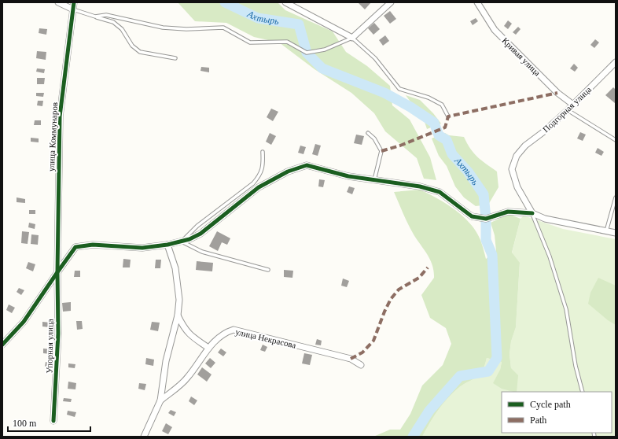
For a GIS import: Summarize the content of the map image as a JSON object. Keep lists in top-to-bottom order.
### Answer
{
  "streets": {
    "street": [
      "Кривая улица",
      "Подгорная улица",
      "улица Коммунаров",
      "улица Некрасова",
      "Упорная улица"
    ]
  },
  "crossings": [
    ["Кривая улица", "Подгорная улица"],
    ["улица Коммунаров", "Упорная улица"]
  ],
  "water": ["Ахтырь"],
  "legend": ["Cycle path", "Path"],
  "scale_bar": "100 m"
}
